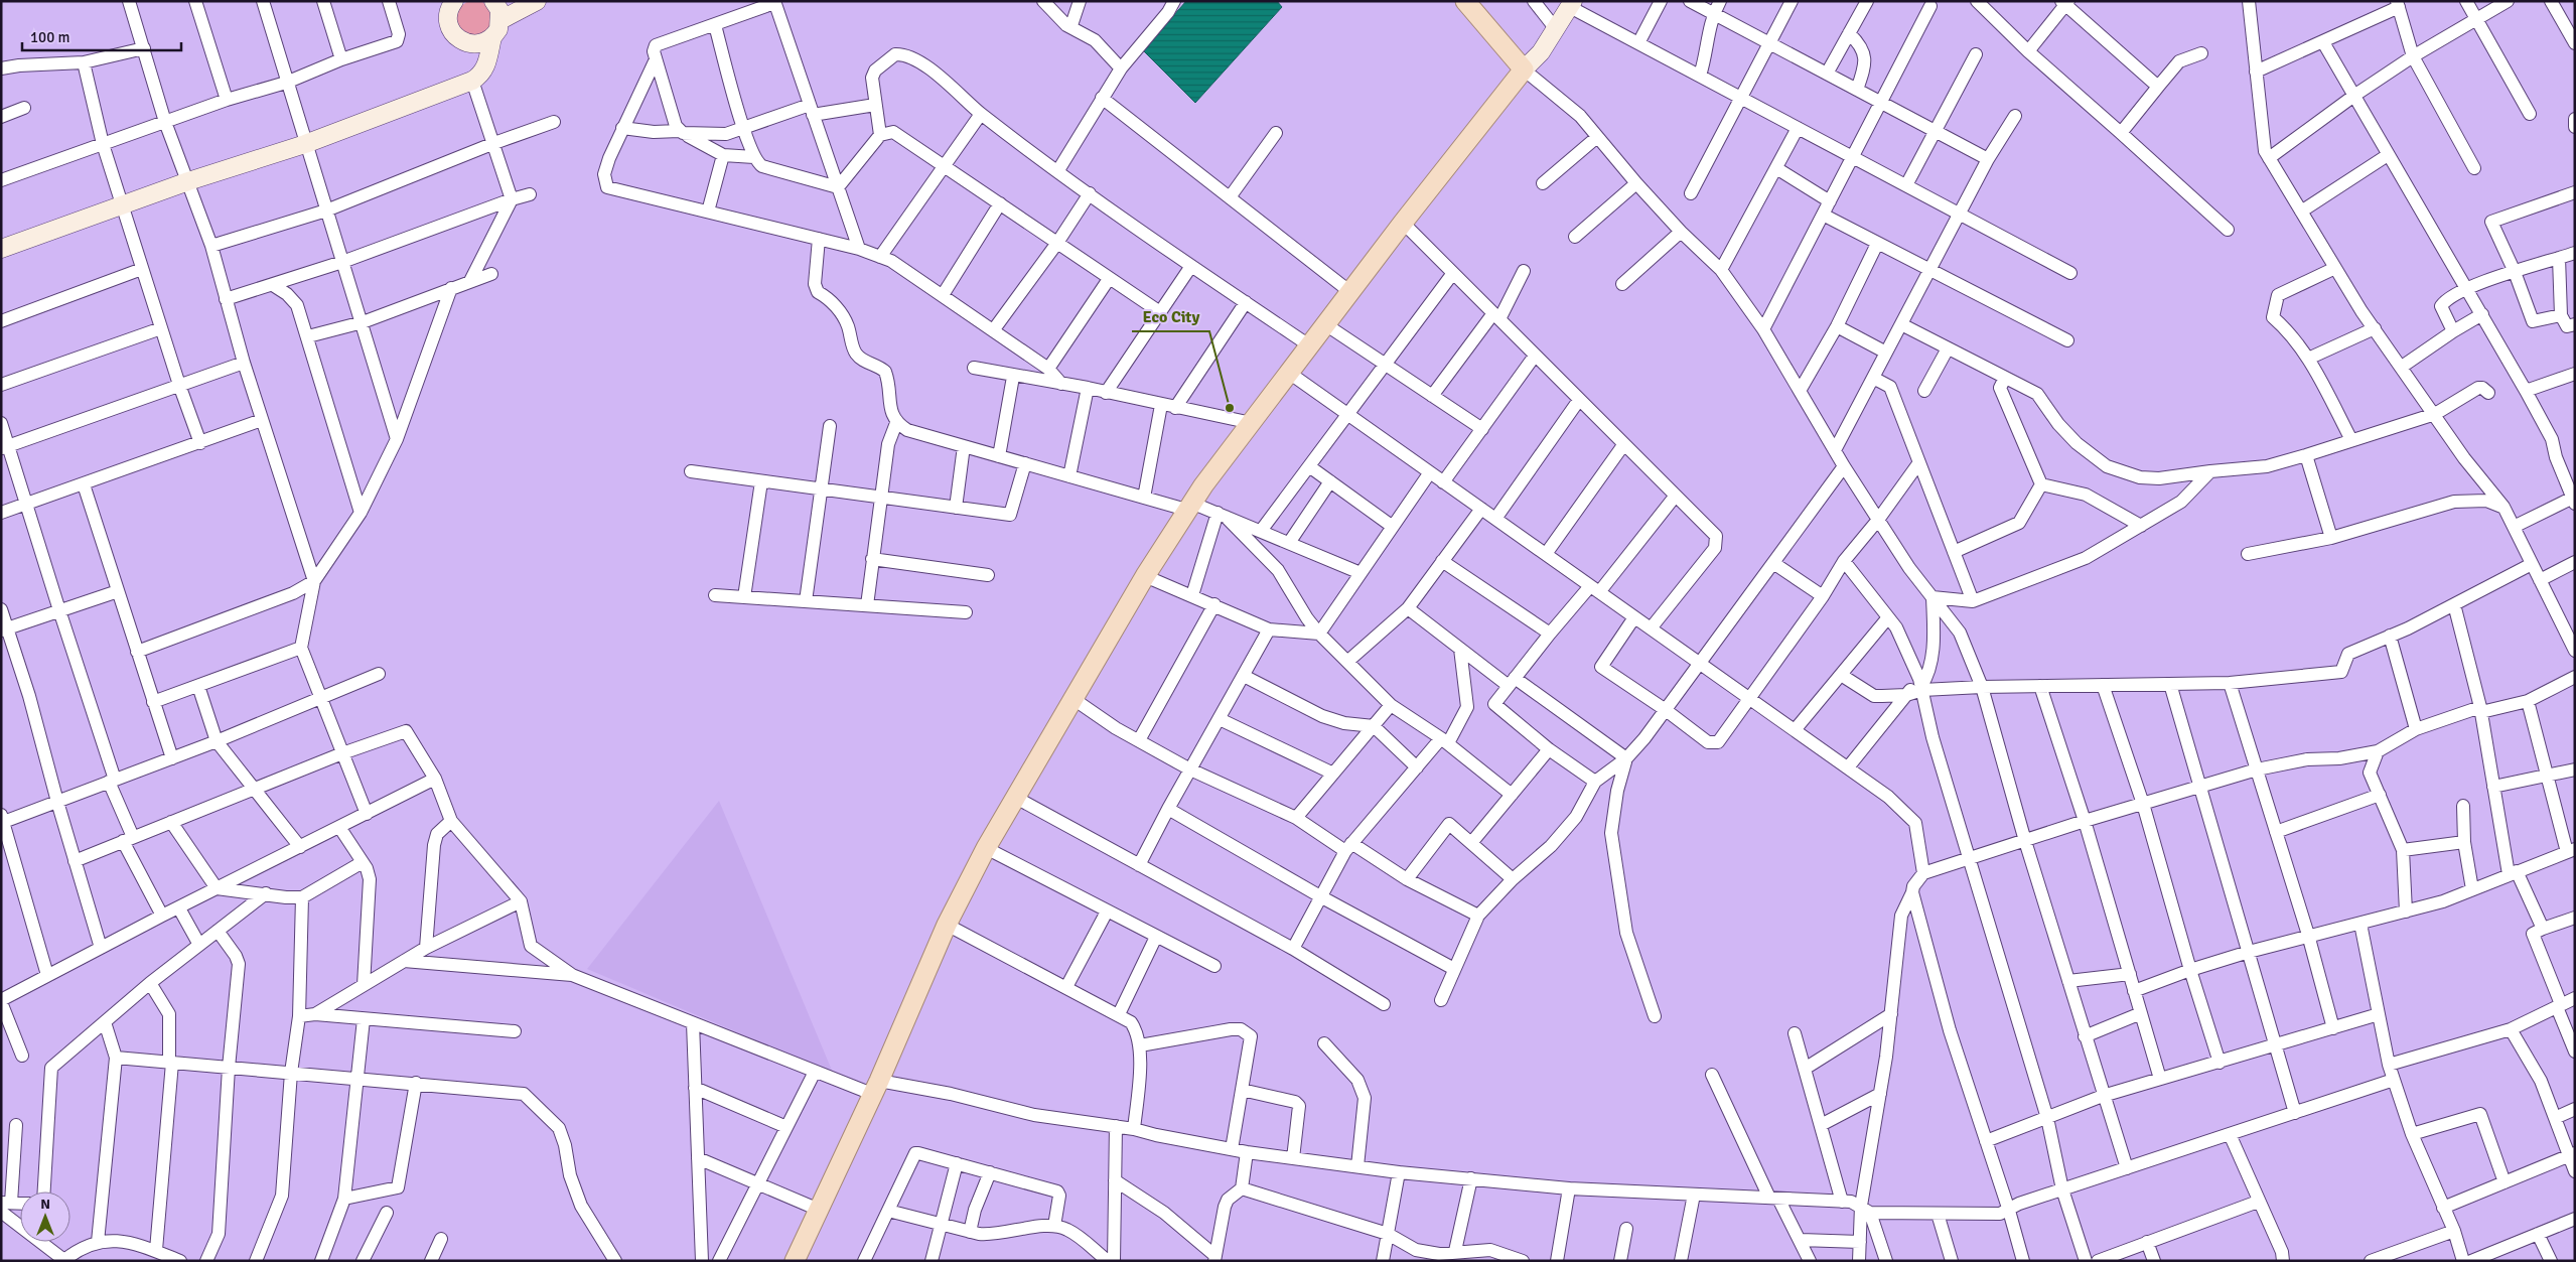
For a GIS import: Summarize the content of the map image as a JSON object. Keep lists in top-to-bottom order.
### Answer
{
  "places": ["Eco City"],
  "scale_bar": "100 m",
  "north": "top"
}
